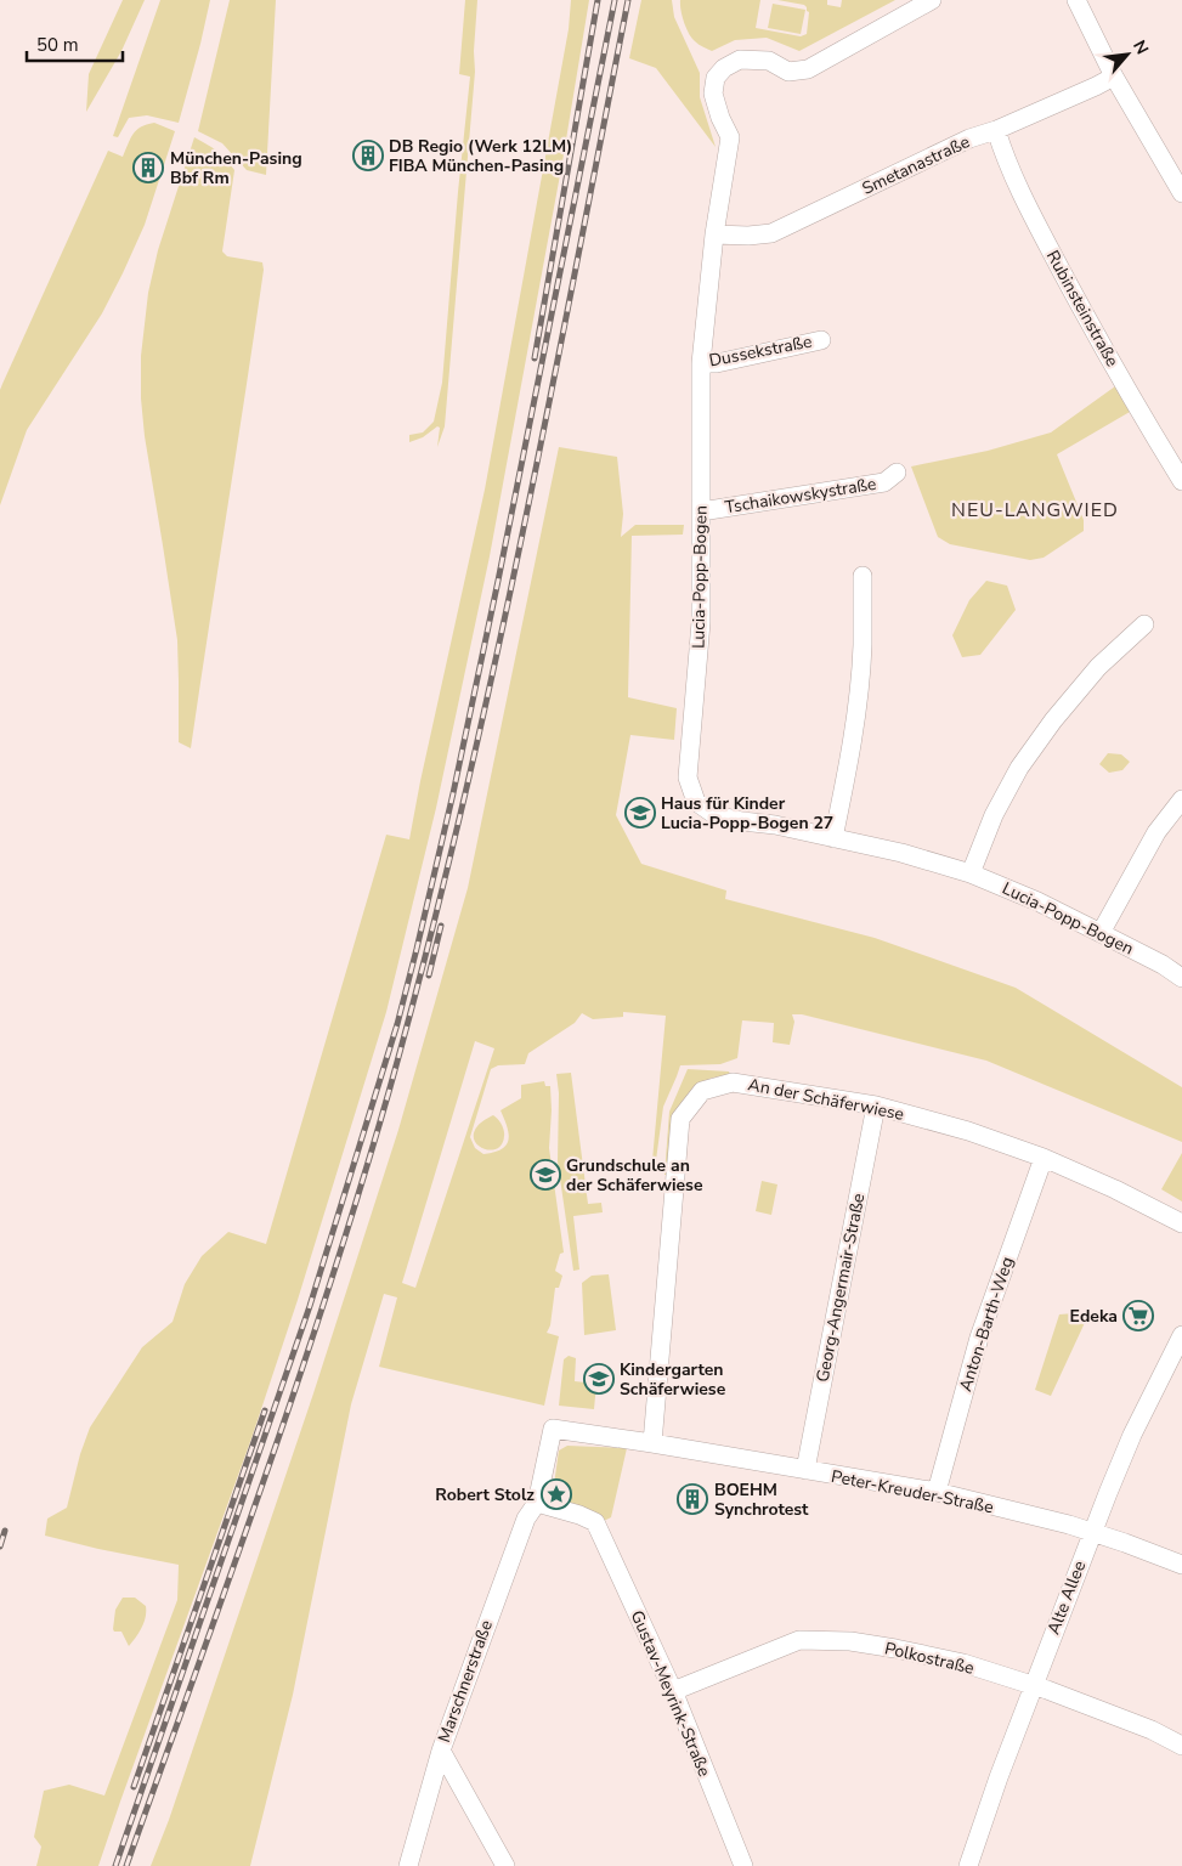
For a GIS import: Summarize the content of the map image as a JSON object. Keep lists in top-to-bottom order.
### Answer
{
  "streets": {
    "street": [
      "Smetanastraße",
      "Rubinsteinstraße",
      "Dussekstraße",
      "Tschaikowskystraße",
      "Lucia-Popp-Bogen",
      "An der Schäferwiese",
      "Georg-Angermair-Straße",
      "Anton-Barth-Weg",
      "Peter-Kreuder-Straße",
      "Alte Allee",
      "Polkostraße",
      "Marschnerstraße",
      "Gustav-Meyrink-Straße"
    ]
  },
  "crossings": [
    ["Smetanastraße", "Rubinsteinstraße"],
    ["Smetanastraße", "Lucia-Popp-Bogen"],
    ["Dussekstraße", "Lucia-Popp-Bogen"],
    ["Tschaikowskystraße", "Lucia-Popp-Bogen"],
    ["An der Schäferwiese", "Georg-Angermair-Straße"],
    ["An der Schäferwiese", "Anton-Barth-Weg"],
    ["An der Schäferwiese", "Peter-Kreuder-Straße"],
    ["Georg-Angermair-Straße", "Peter-Kreuder-Straße"],
    ["Anton-Barth-Weg", "Peter-Kreuder-Straße"],
    ["Peter-Kreuder-Straße", "Alte Allee"],
    ["Peter-Kreuder-Straße", "Marschnerstraße"],
    ["Alte Allee", "Polkostraße"],
    ["Polkostraße", "Gustav-Meyrink-Straße"],
    ["Marschnerstraße", "Gustav-Meyrink-Straße"]
  ],
  "districts": ["NEU-LANGWIED"],
  "places": {
    "building": ["DB Regio (Werk 12LM) FIBA München-Pasing", "München-Pasing Bbf Rm", "BOEHM Synchrotest"],
    "school or university": ["Haus für Kinder Lucia-Popp-Bogen 27", "Grundschule an der Schäferwiese", "Kindergarten Schäferwiese"],
    "supermarket": ["Edeka"],
    "place": ["Robert Stolz"]
  },
  "scale_bar": "50 m",
  "north": "top right"
}
